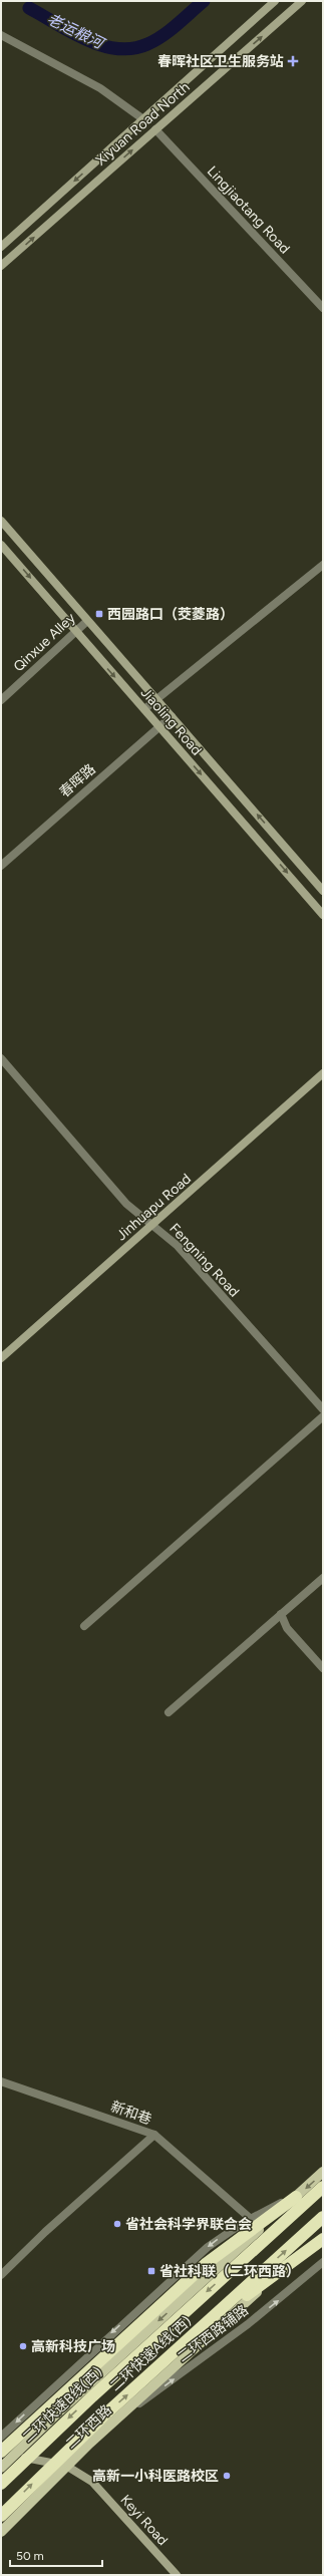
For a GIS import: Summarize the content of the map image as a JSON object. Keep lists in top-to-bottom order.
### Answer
{
  "streets": {
    "highway": ["二环快速A线(西)", "二环快速B线(西)"],
    "main road": ["二环西路"],
    "street": [
      "Xiyuan Road North",
      "Lingjiaotang Road",
      "Qinxue Alley",
      "Jiaoling Road",
      "春晖路",
      "Jinhuapu Road",
      "Fengning Road",
      "新和巷",
      "二环西路辅路",
      "Keyi Road"
    ]
  },
  "crossings": [
    ["Xiyuan Road North", "Lingjiaotang Road"],
    ["Qinxue Alley", "Jiaoling Road"],
    ["Jiaoling Road", "春晖路"],
    ["Jinhuapu Road", "Fengning Road"],
    ["二环西路辅路", "二环西路"],
    ["二环西路", "Keyi Road"]
  ],
  "one_way": ["二环西路辅路"],
  "water": ["老运粮河"],
  "places": {
    "health": ["春晖社区卫生服务站"],
    "transit": ["西园路口（茭菱路）", "省社科联（二环西路）"],
    "other": ["省社会科学界联合会", "高新科技广场", "高新一小科医路校区"]
  },
  "scale_bar": "50 m"
}
